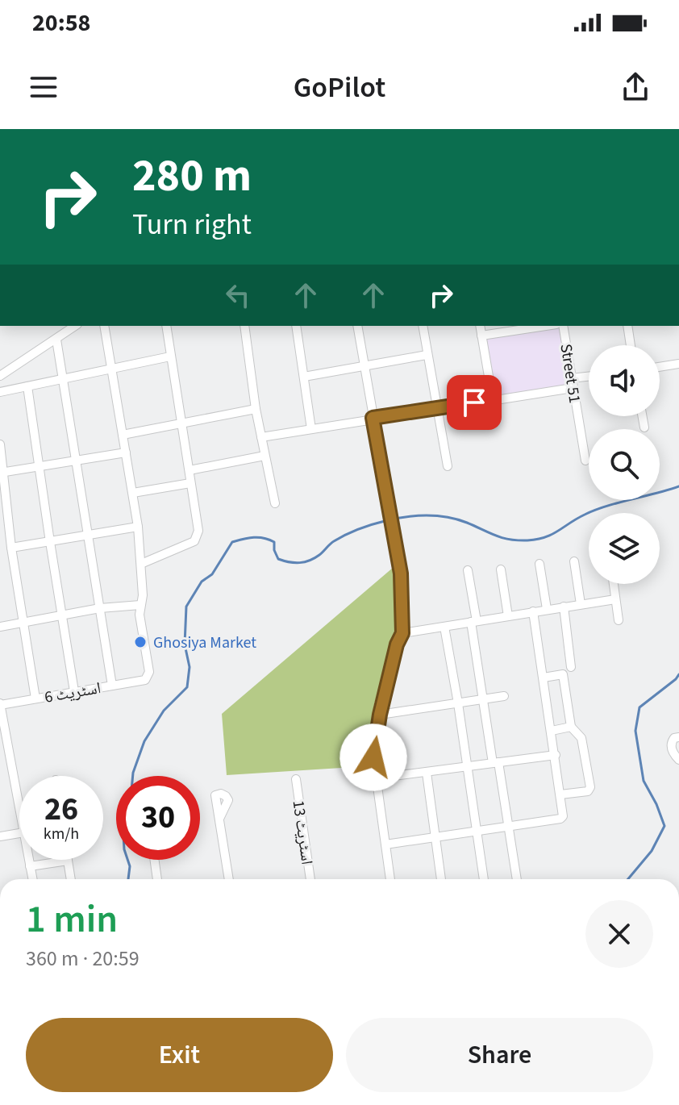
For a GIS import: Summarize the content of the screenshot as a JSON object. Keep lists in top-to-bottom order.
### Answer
{
  "streets": {
    "street": ["Street 51", "اسٹریٹ 6", "اسٹریٹ 13"]
  },
  "places": ["Ghosiya Market"],
  "page": {
    "status": "20:58",
    "header": "GoPilot",
    "turn": ["280 m", "Turn right"],
    "speed": "26 km/h",
    "limit": "30",
    "heading": ["1 min", "360 m · 20:59"],
    "buttons": ["Exit", "Share"]
  }
}
